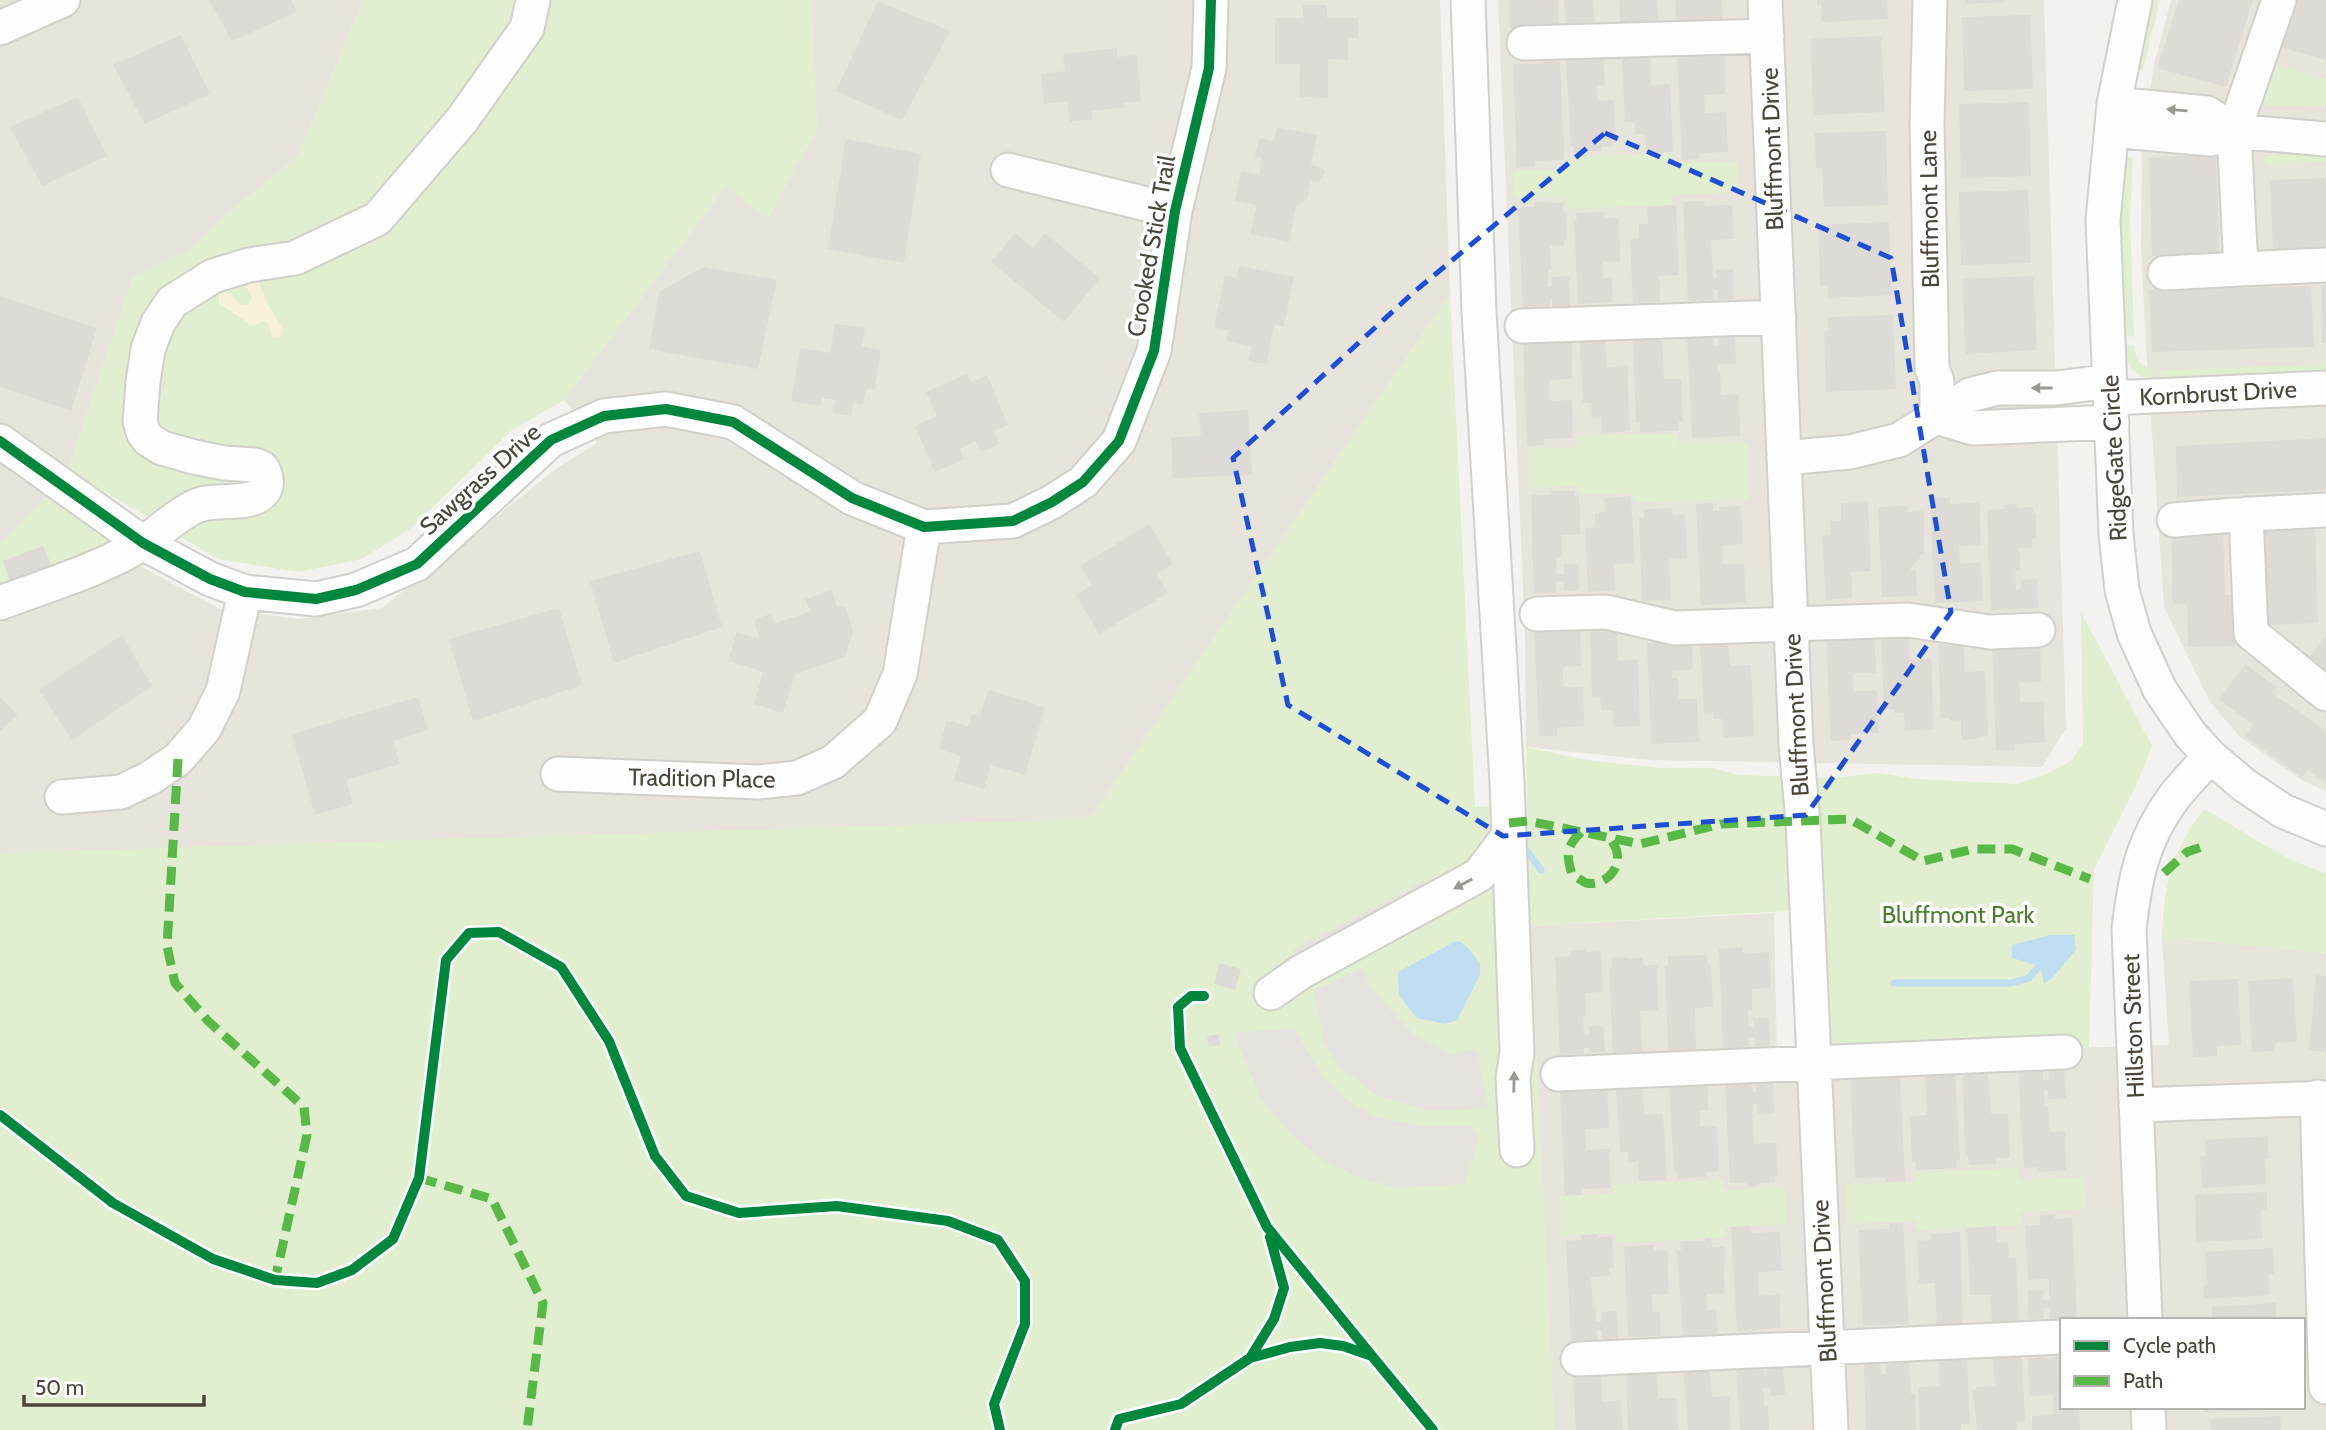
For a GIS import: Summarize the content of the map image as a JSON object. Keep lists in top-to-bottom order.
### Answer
{
  "streets": {
    "street": [
      "Bluffmont Drive",
      "Bluffmont Lane",
      "Crooked Stick Trail",
      "Kornbrust Drive",
      "RidgeGate Circle",
      "Sawgrass Drive",
      "Tradition Place",
      "Hillston Street"
    ]
  },
  "crossings": [
    ["Bluffmont Lane", "Kornbrust Drive"],
    ["Crooked Stick Trail", "Sawgrass Drive"],
    ["Kornbrust Drive", "RidgeGate Circle"],
    ["RidgeGate Circle", "Hillston Street"],
    ["Sawgrass Drive", "Tradition Place"]
  ],
  "parks": ["Bluffmont Park"],
  "legend": ["Cycle path", "Path"],
  "scale_bar": "50 m"
}
